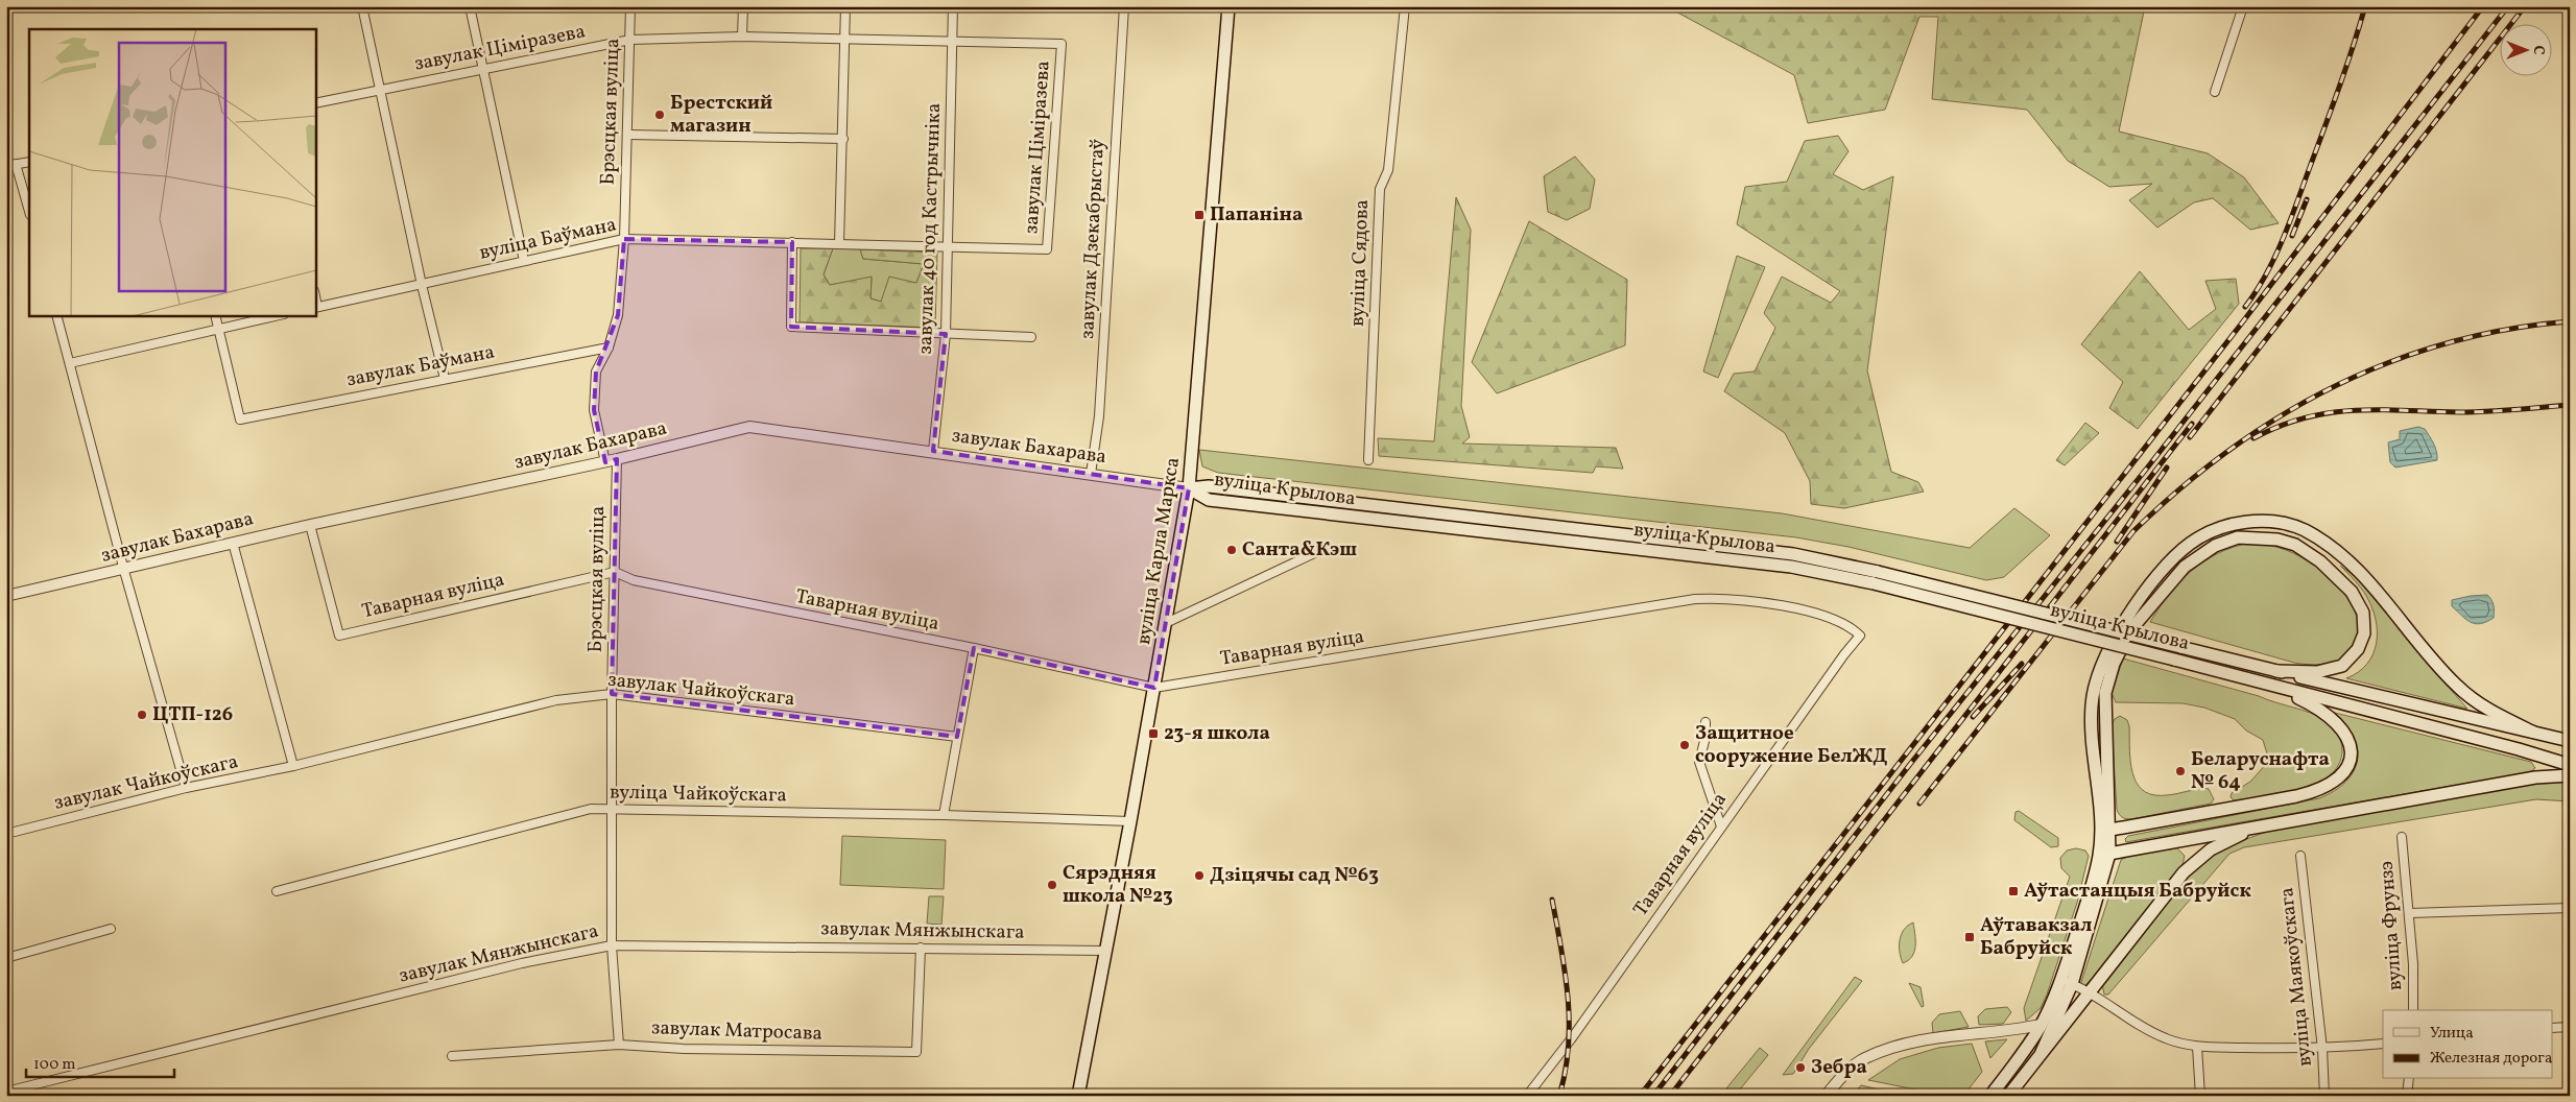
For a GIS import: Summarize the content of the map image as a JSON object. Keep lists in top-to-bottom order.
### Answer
{
  "streets": {
    "main road": ["вуліца Крылова", "вуліца Карла Маркса"],
    "street": [
      "завулак Ціміразева",
      "Брэсцкая вуліца",
      "завулак 40 год Кастрычніка",
      "вуліца Баўмана",
      "завулак Дзекабрыстаў",
      "вуліца Сядова",
      "завулак Баўмана",
      "завулак Бахарава",
      "Таварная вуліца",
      "завулак Чайкоўскага",
      "вуліца Чайкоўскага",
      "вуліца Фрунзэ",
      "завулак Мянжынскага",
      "вуліца Маякоўскага",
      "завулак Матросава"
    ]
  },
  "crossings": [
    ["завулак Ціміразева", "Брэсцкая вуліца"],
    ["завулак Ціміразева", "завулак 40 год Кастрычніка"],
    ["завулак Ціміразева", "вуліца Баўмана"],
    ["Брэсцкая вуліца", "вуліца Баўмана"],
    ["Брэсцкая вуліца", "завулак Баўмана"],
    ["Брэсцкая вуліца", "завулак Бахарава"],
    ["Брэсцкая вуліца", "Таварная вуліца"],
    ["Брэсцкая вуліца", "завулак Чайкоўскага"],
    ["Брэсцкая вуліца", "вуліца Чайкоўскага"],
    ["Брэсцкая вуліца", "завулак Мянжынскага"],
    ["Брэсцкая вуліца", "завулак Матросава"],
    ["завулак 40 год Кастрычніка", "вуліца Баўмана"],
    ["завулак 40 год Кастрычніка", "завулак Бахарава"],
    ["завулак Дзекабрыстаў", "завулак Бахарава"],
    ["завулак Бахарава", "вуліца Крылова"],
    ["завулак Бахарава", "вуліца Карла Маркса"],
    ["завулак Бахарава", "Таварная вуліца"],
    ["вуліца Крылова", "вуліца Карла Маркса"],
    ["вуліца Карла Маркса", "Таварная вуліца"],
    ["вуліца Карла Маркса", "вуліца Чайкоўскага"],
    ["вуліца Карла Маркса", "завулак Мянжынскага"],
    ["завулак Мянжынскага", "завулак Матросава"]
  ],
  "places": {
    "other": [
      "Брестский магазин",
      "Санта&Кэш",
      "ЦТП-126",
      "Защитное сооружение БелЖД",
      "Беларуснафта № 64",
      "Дзіцячы сад №63",
      "Сярэдняя школа №23",
      "Зебра"
    ],
    "transit": [
      "Папаніна",
      "23-я школа",
      "Аўтастанцыя Бабруйск",
      "Аўтавакзал Бабруйск"
    ]
  },
  "legend": ["Улица", "Железная дорога"],
  "scale_bar": "100 m",
  "north": "right"
}
